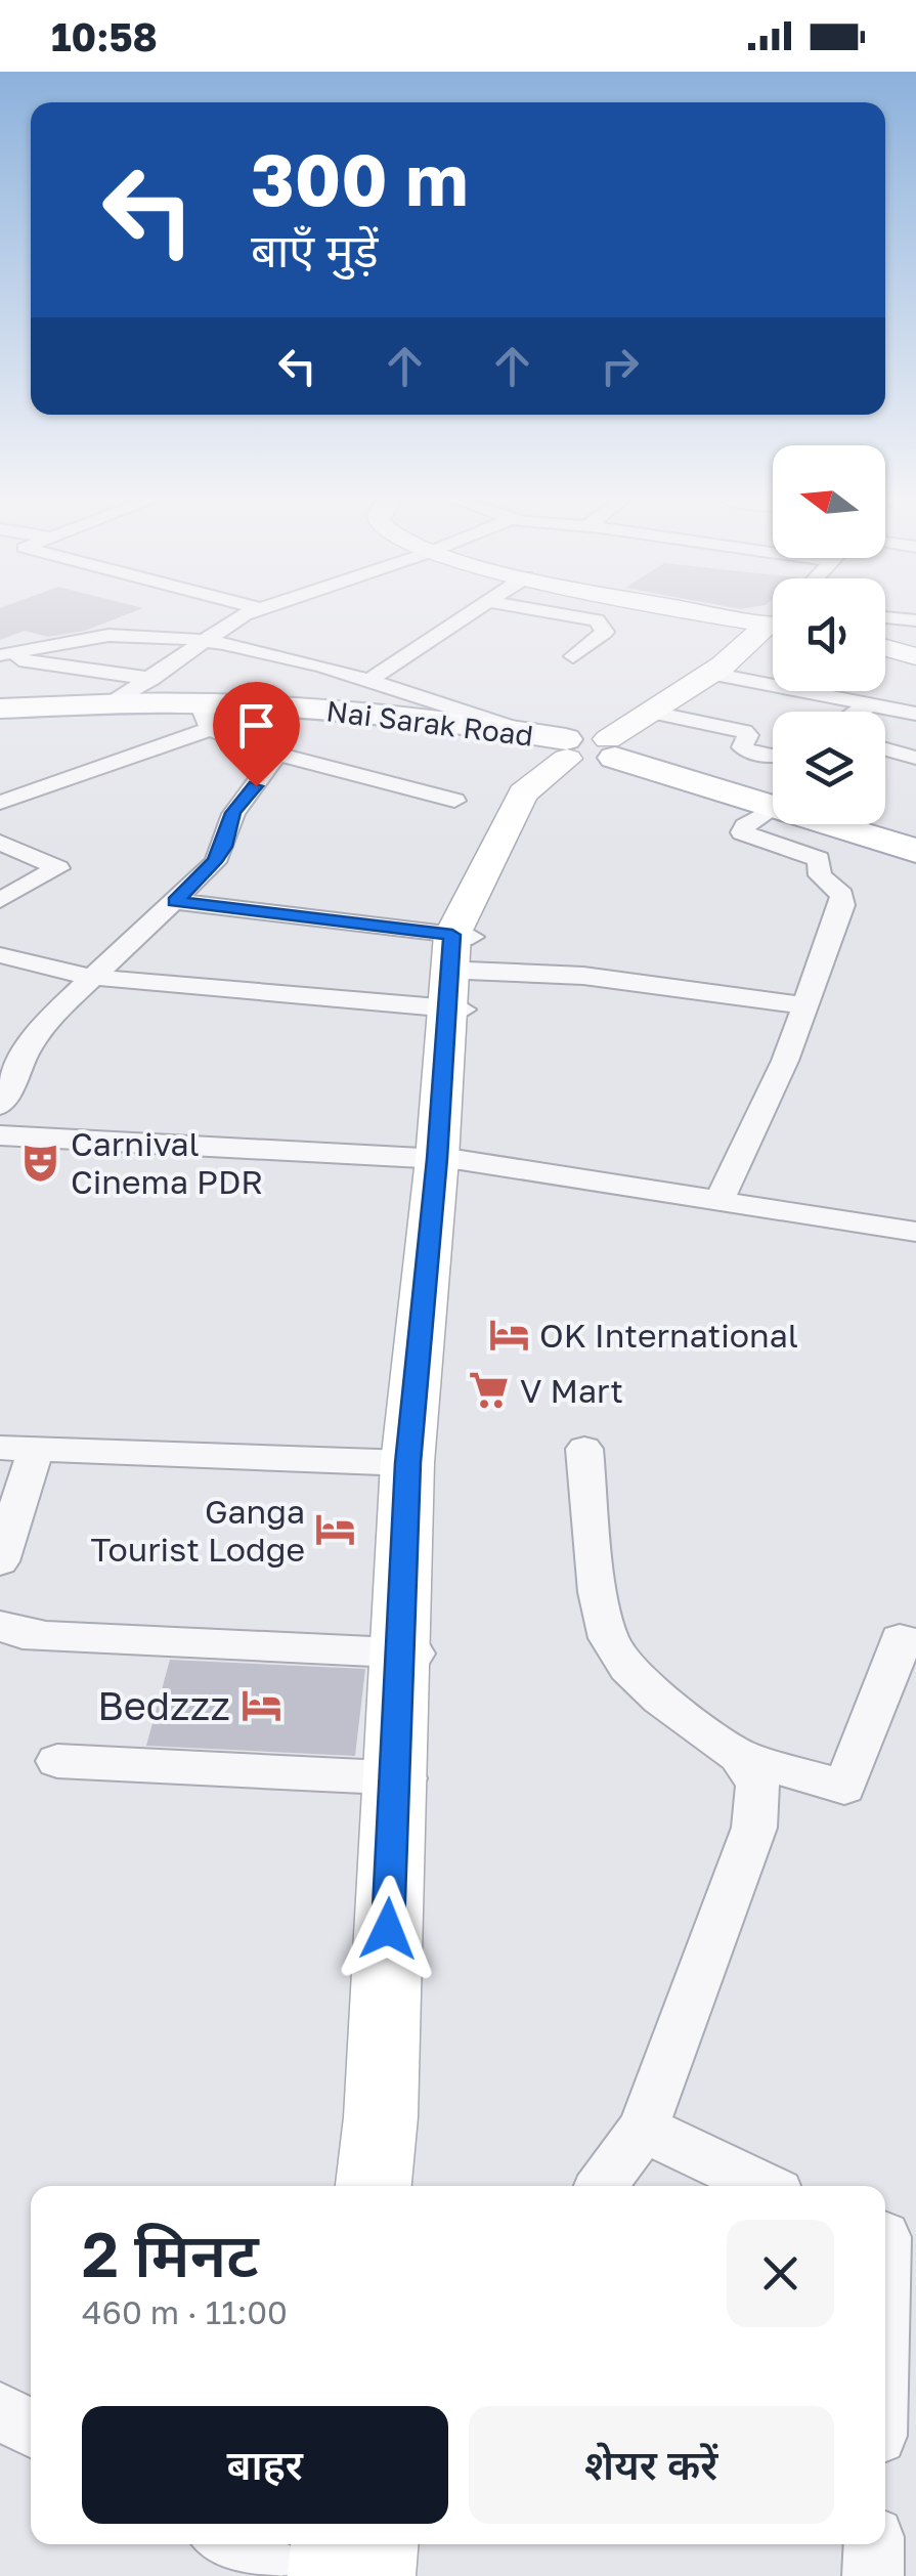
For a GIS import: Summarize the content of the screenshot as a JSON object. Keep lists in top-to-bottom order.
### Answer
{
  "streets": {
    "main road": ["Nai Sarak Road"]
  },
  "places": {
    "theatre": ["Carnival Cinema PDR"],
    "hotel": ["OK International", "Ganga Tourist Lodge", "Bedzzz"],
    "supermarket": ["V Mart"]
  },
  "north": "left",
  "page": {
    "status": "10:58",
    "turn": ["300 m", "बाएँ मुड़ें"],
    "heading": ["2 मिनट", "460 m · 11:00"],
    "buttons": ["बाहर", "शेयर करें"]
  }
}
